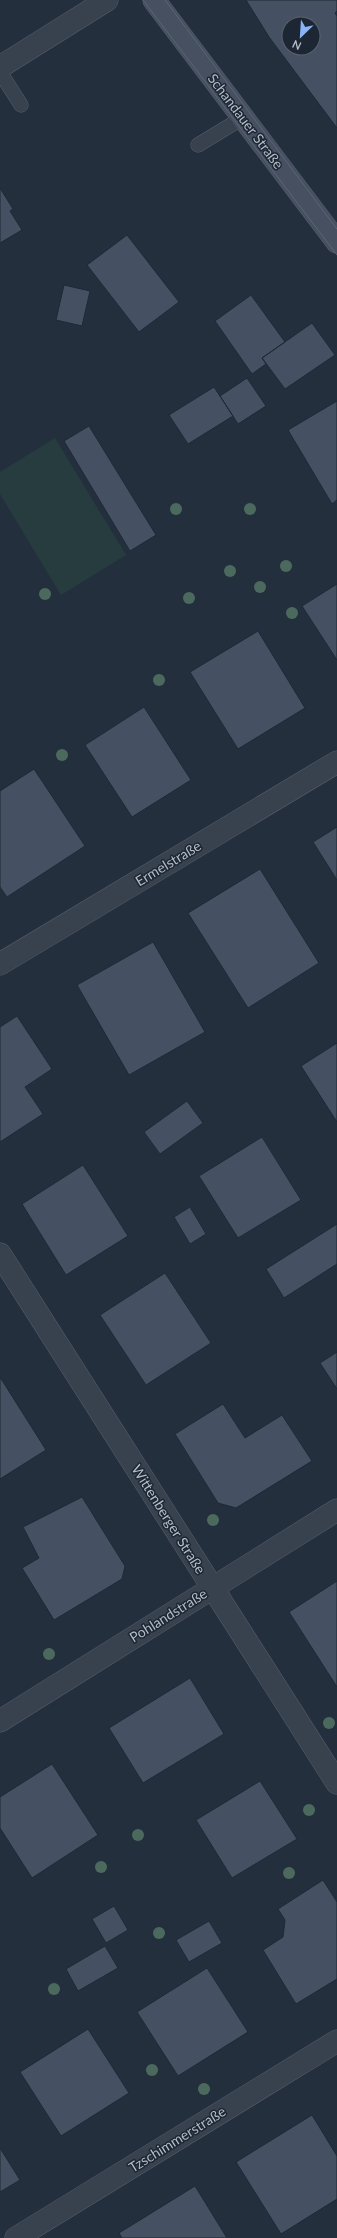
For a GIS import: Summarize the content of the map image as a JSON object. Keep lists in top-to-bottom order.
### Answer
{
  "streets": {
    "main road": ["Schandauer Straße"],
    "street": [
      "Ermelstraße",
      "Wittenberger Straße",
      "Pohlandstraße",
      "Tzschimmerstraße"
    ]
  },
  "crossings": [
    ["Wittenberger Straße", "Pohlandstraße"]
  ],
  "north": "bottom left"
}
